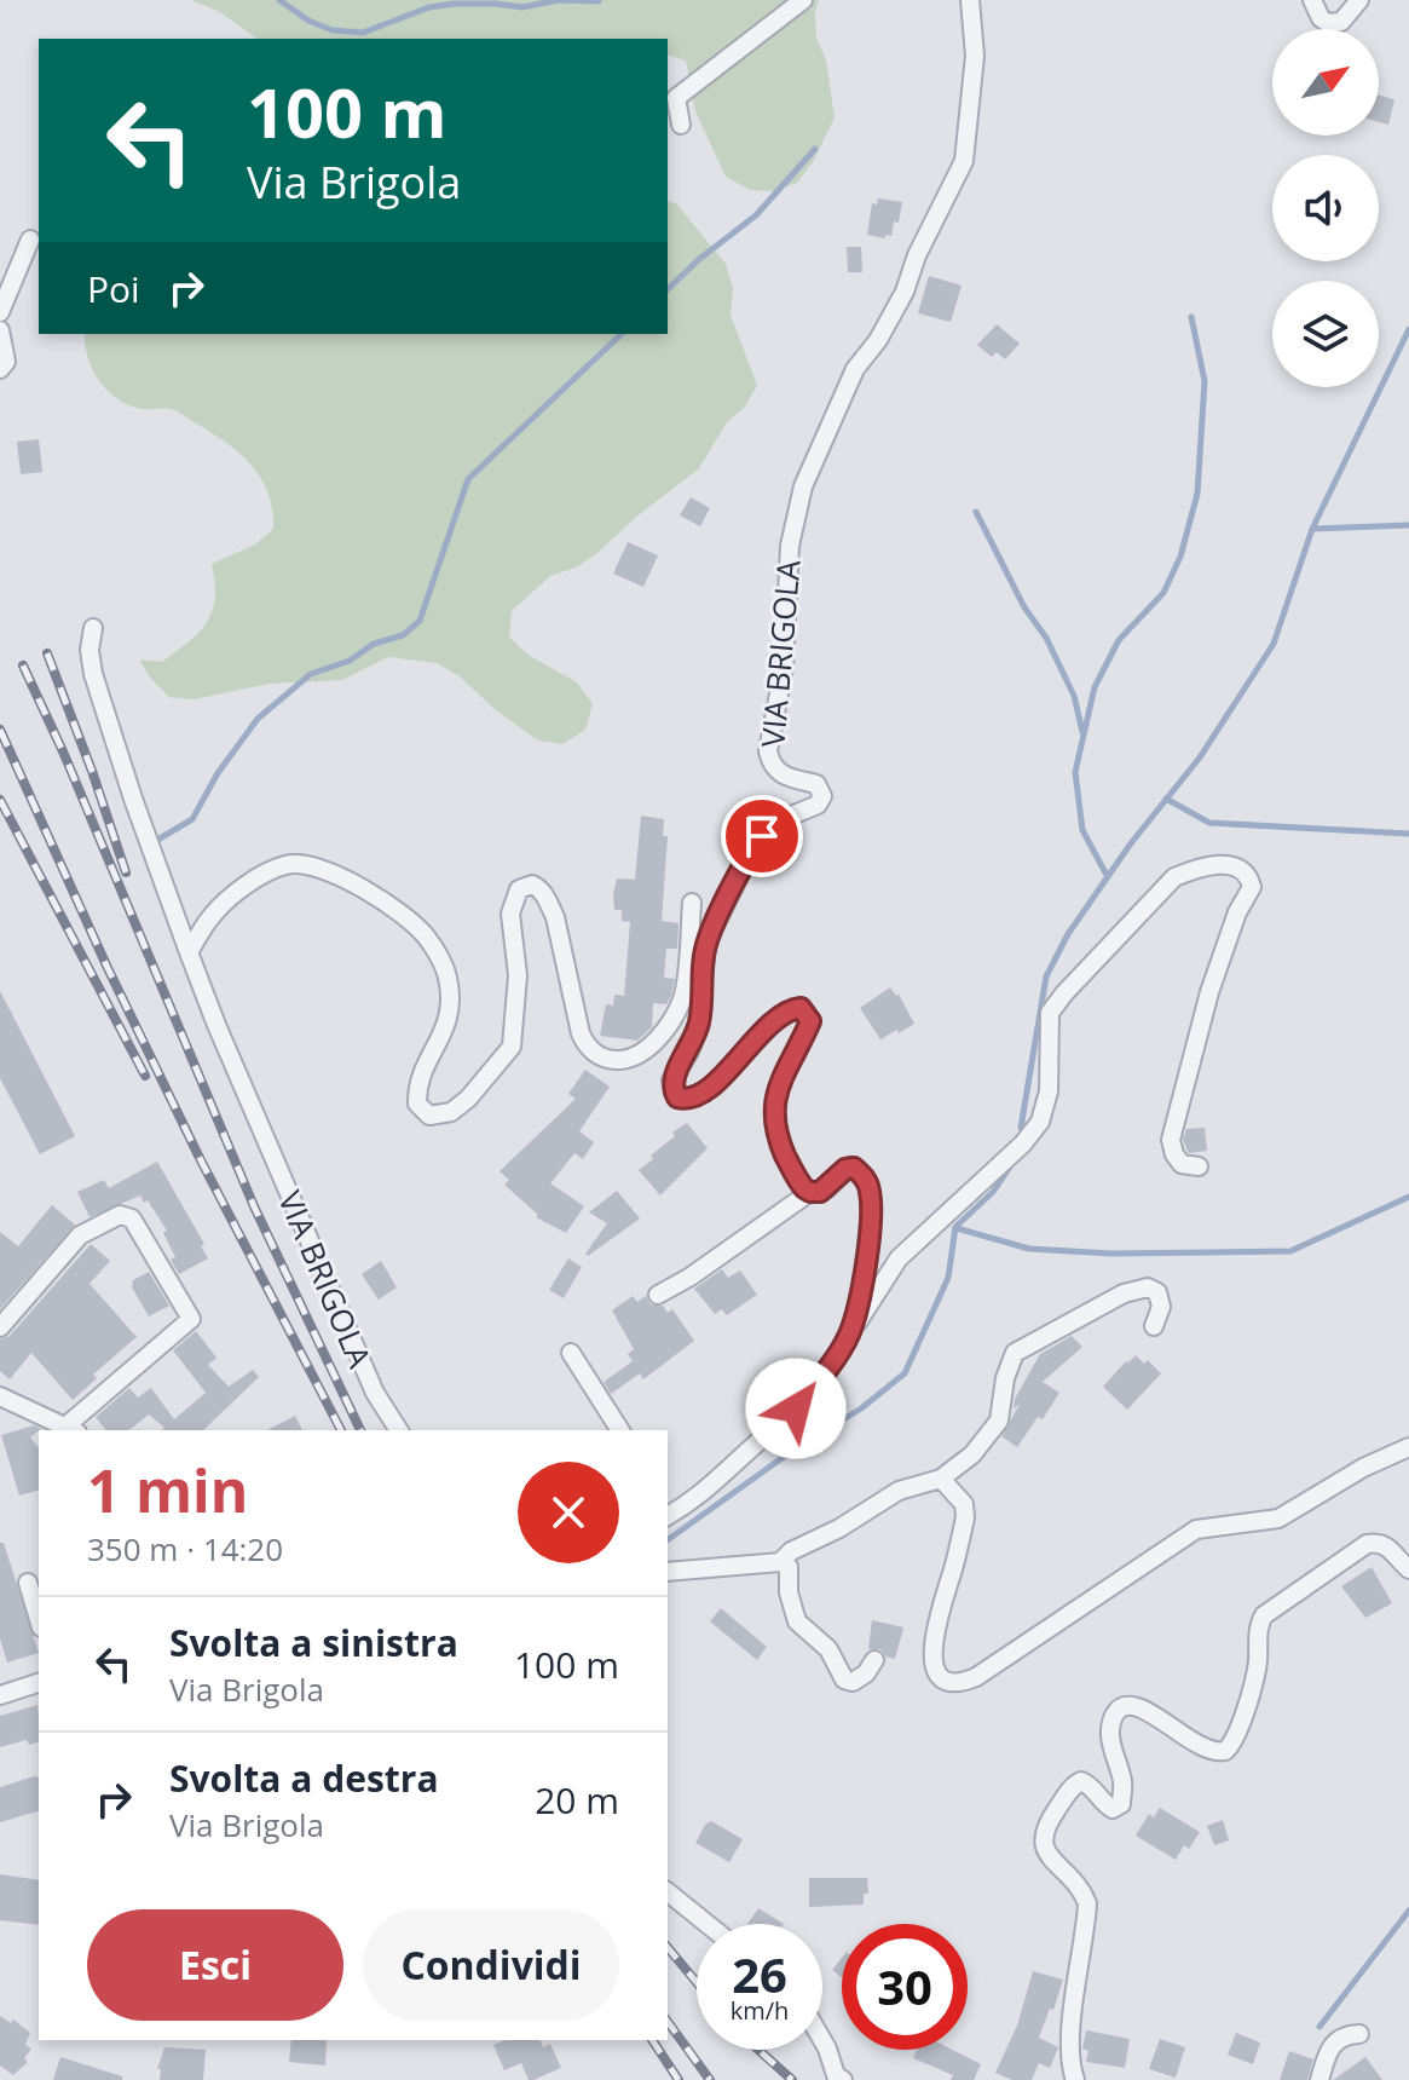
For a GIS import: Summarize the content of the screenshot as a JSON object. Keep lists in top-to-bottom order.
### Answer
{
  "streets": {
    "street": ["VIA BRIGOLA"]
  },
  "north": "top right",
  "page": {
    "turn": ["100 m", "Via Brigola"],
    "then": "Poi",
    "heading": ["1 min", "350 m · 14:20"],
    "list": [
      {
        "name": "Svolta a sinistra",
        "note": "Via Brigola",
        "value": "100 m"
      },
      {
        "name": "Svolta a destra",
        "note": "Via Brigola",
        "value": "20 m"
      }
    ],
    "buttons": ["Esci", "Condividi"],
    "speed": "26 km/h",
    "limit": "30"
  }
}
